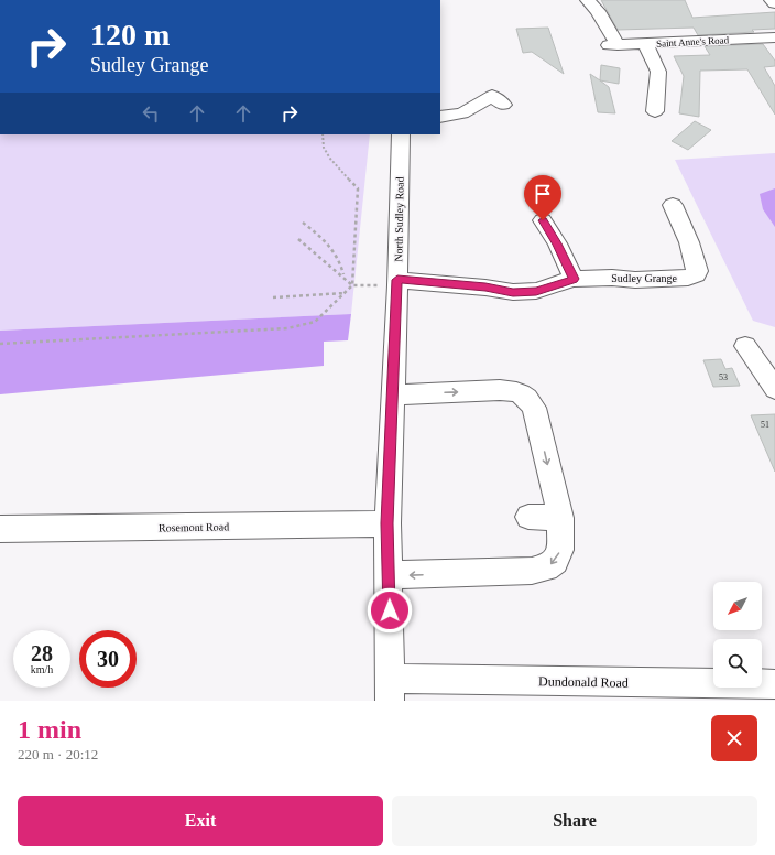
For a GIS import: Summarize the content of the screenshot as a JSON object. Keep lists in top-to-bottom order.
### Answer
{
  "streets": {
    "street": [
      "Saint Anne's Road",
      "North Sudley Road",
      "Sudley Grange",
      "Rosemont Road",
      "Dundonald Road"
    ]
  },
  "crossings": [
    ["North Sudley Road", "Sudley Grange"],
    ["North Sudley Road", "Rosemont Road"],
    ["North Sudley Road", "Dundonald Road"]
  ],
  "house_numbers": ["53", "51"],
  "north": "bottom left",
  "page": {
    "turn": ["120 m", "Sudley Grange"],
    "speed": "28 km/h",
    "limit": "30",
    "heading": ["1 min", "220 m · 20:12"],
    "buttons": ["Exit", "Share"]
  }
}
